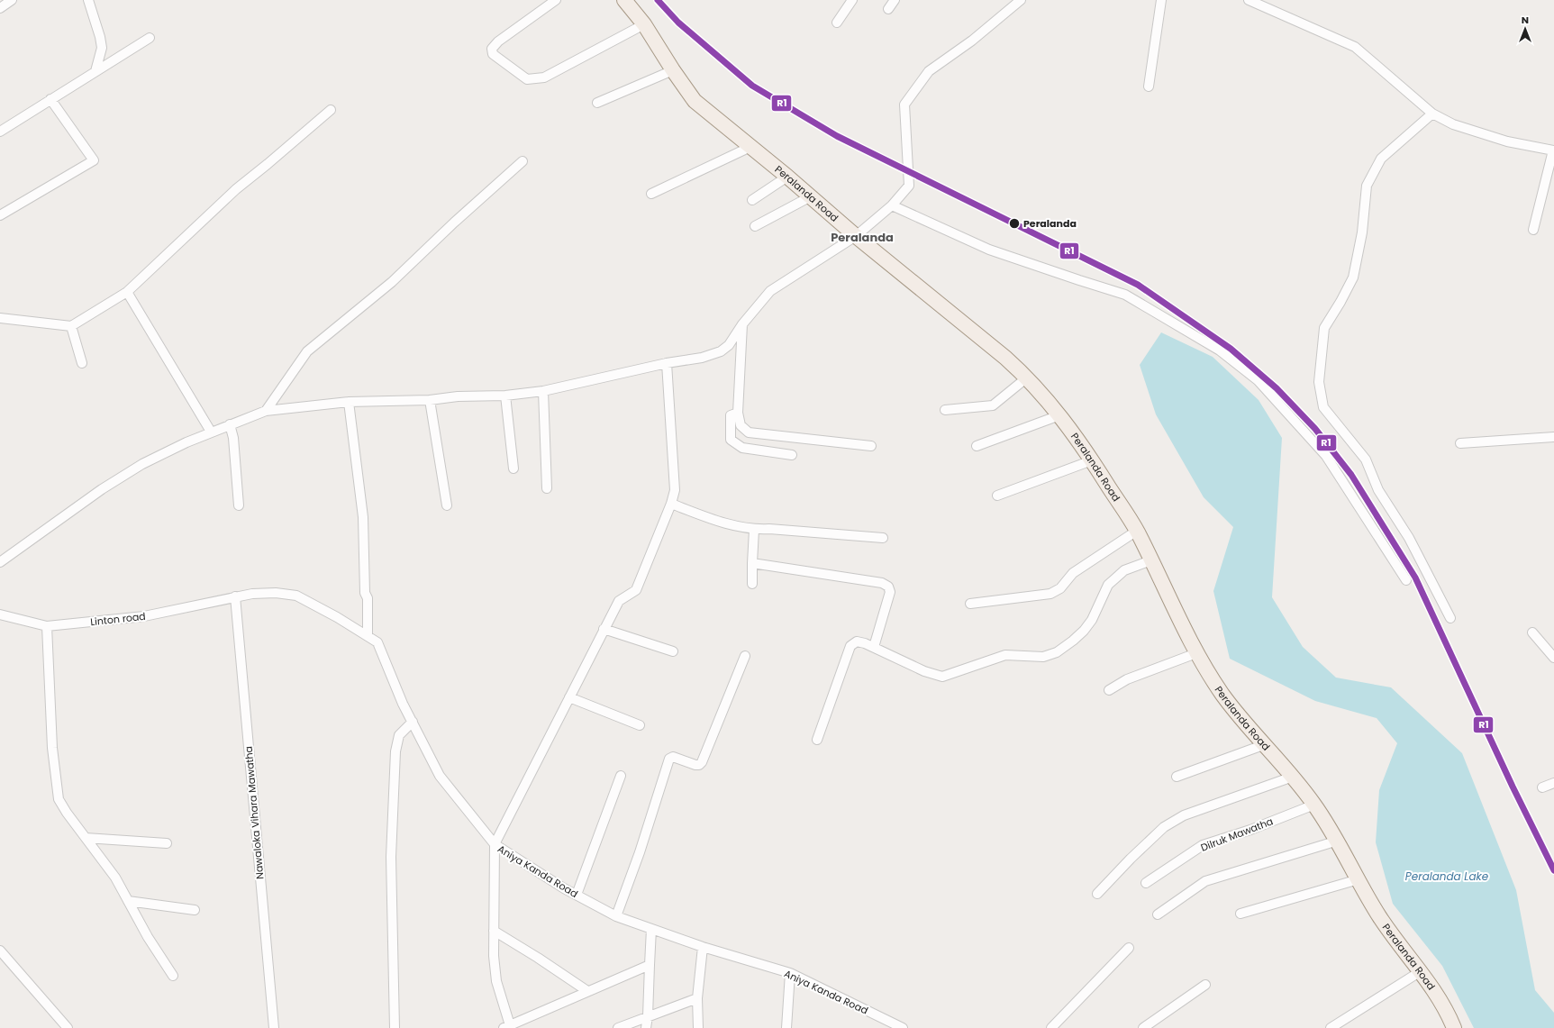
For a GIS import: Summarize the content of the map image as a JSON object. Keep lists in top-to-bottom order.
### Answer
{
  "streets": {
    "main road": ["Peralanda Road"],
    "street": [
      "Linton road",
      "Nawaloka Vihara Mawatha",
      "Dilruk Mawatha",
      "Aniya Kanda Road"
    ]
  },
  "crossings": [
    ["Peralanda Road", "Dilruk Mawatha"],
    ["Linton road", "Nawaloka Vihara Mawatha"],
    ["Linton road", "Aniya Kanda Road"],
    ["Nawaloka Vihara Mawatha", "Aniya Kanda Road"]
  ],
  "districts": ["Peralanda"],
  "water": ["Peralanda Lake"],
  "places": ["Peralanda"],
  "lines": ["transit line R1"],
  "north": "top"
}
